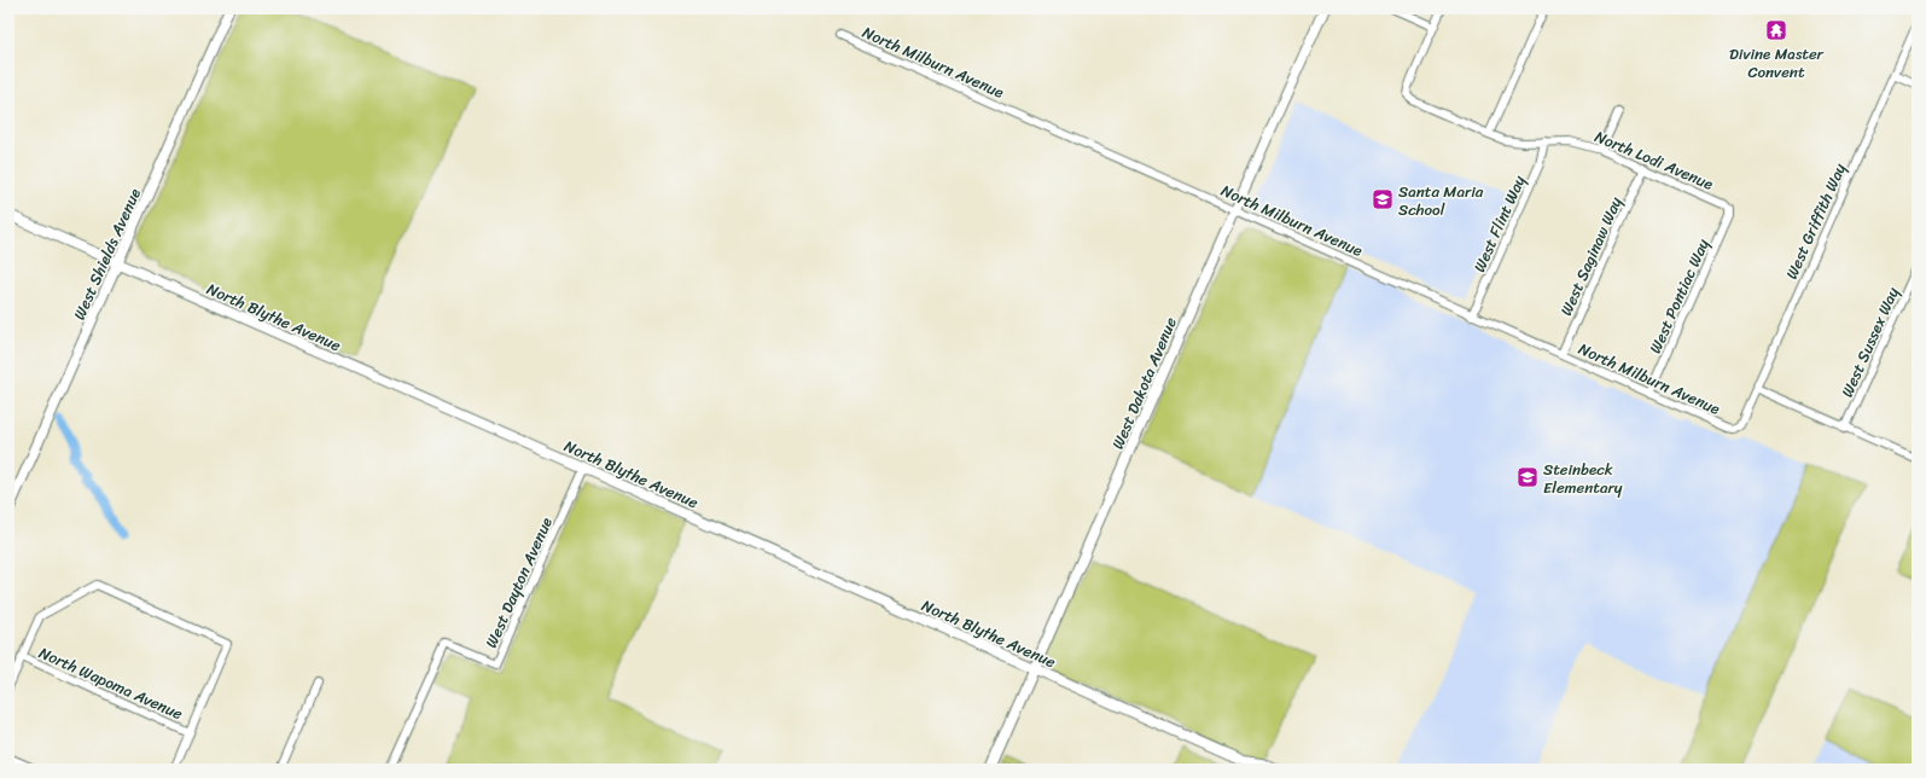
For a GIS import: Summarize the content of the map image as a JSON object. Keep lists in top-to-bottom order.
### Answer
{
  "streets": {
    "street": [
      "North Milburn Avenue",
      "North Lodi Avenue",
      "West Griffith Way",
      "West Flint Way",
      "West Shields Avenue",
      "West Saginaw Way",
      "West Pontiac Way",
      "North Blythe Avenue",
      "West Sussex Way",
      "West Dakota Avenue",
      "West Dayton Avenue",
      "North Wapoma Avenue"
    ]
  },
  "crossings": [
    ["North Milburn Avenue", "West Griffith Way"],
    ["North Milburn Avenue", "West Flint Way"],
    ["North Milburn Avenue", "West Saginaw Way"],
    ["North Milburn Avenue", "West Pontiac Way"],
    ["North Milburn Avenue", "West Dakota Avenue"],
    ["North Lodi Avenue", "West Flint Way"],
    ["North Lodi Avenue", "West Saginaw Way"],
    ["North Lodi Avenue", "West Pontiac Way"],
    ["West Shields Avenue", "North Blythe Avenue"],
    ["North Blythe Avenue", "West Dakota Avenue"],
    ["North Blythe Avenue", "West Dayton Avenue"]
  ],
  "places": {
    "temple": ["Divine Master Convent"],
    "school or university": ["Santa Maria School", "Steinbeck Elementary"]
  }
}
